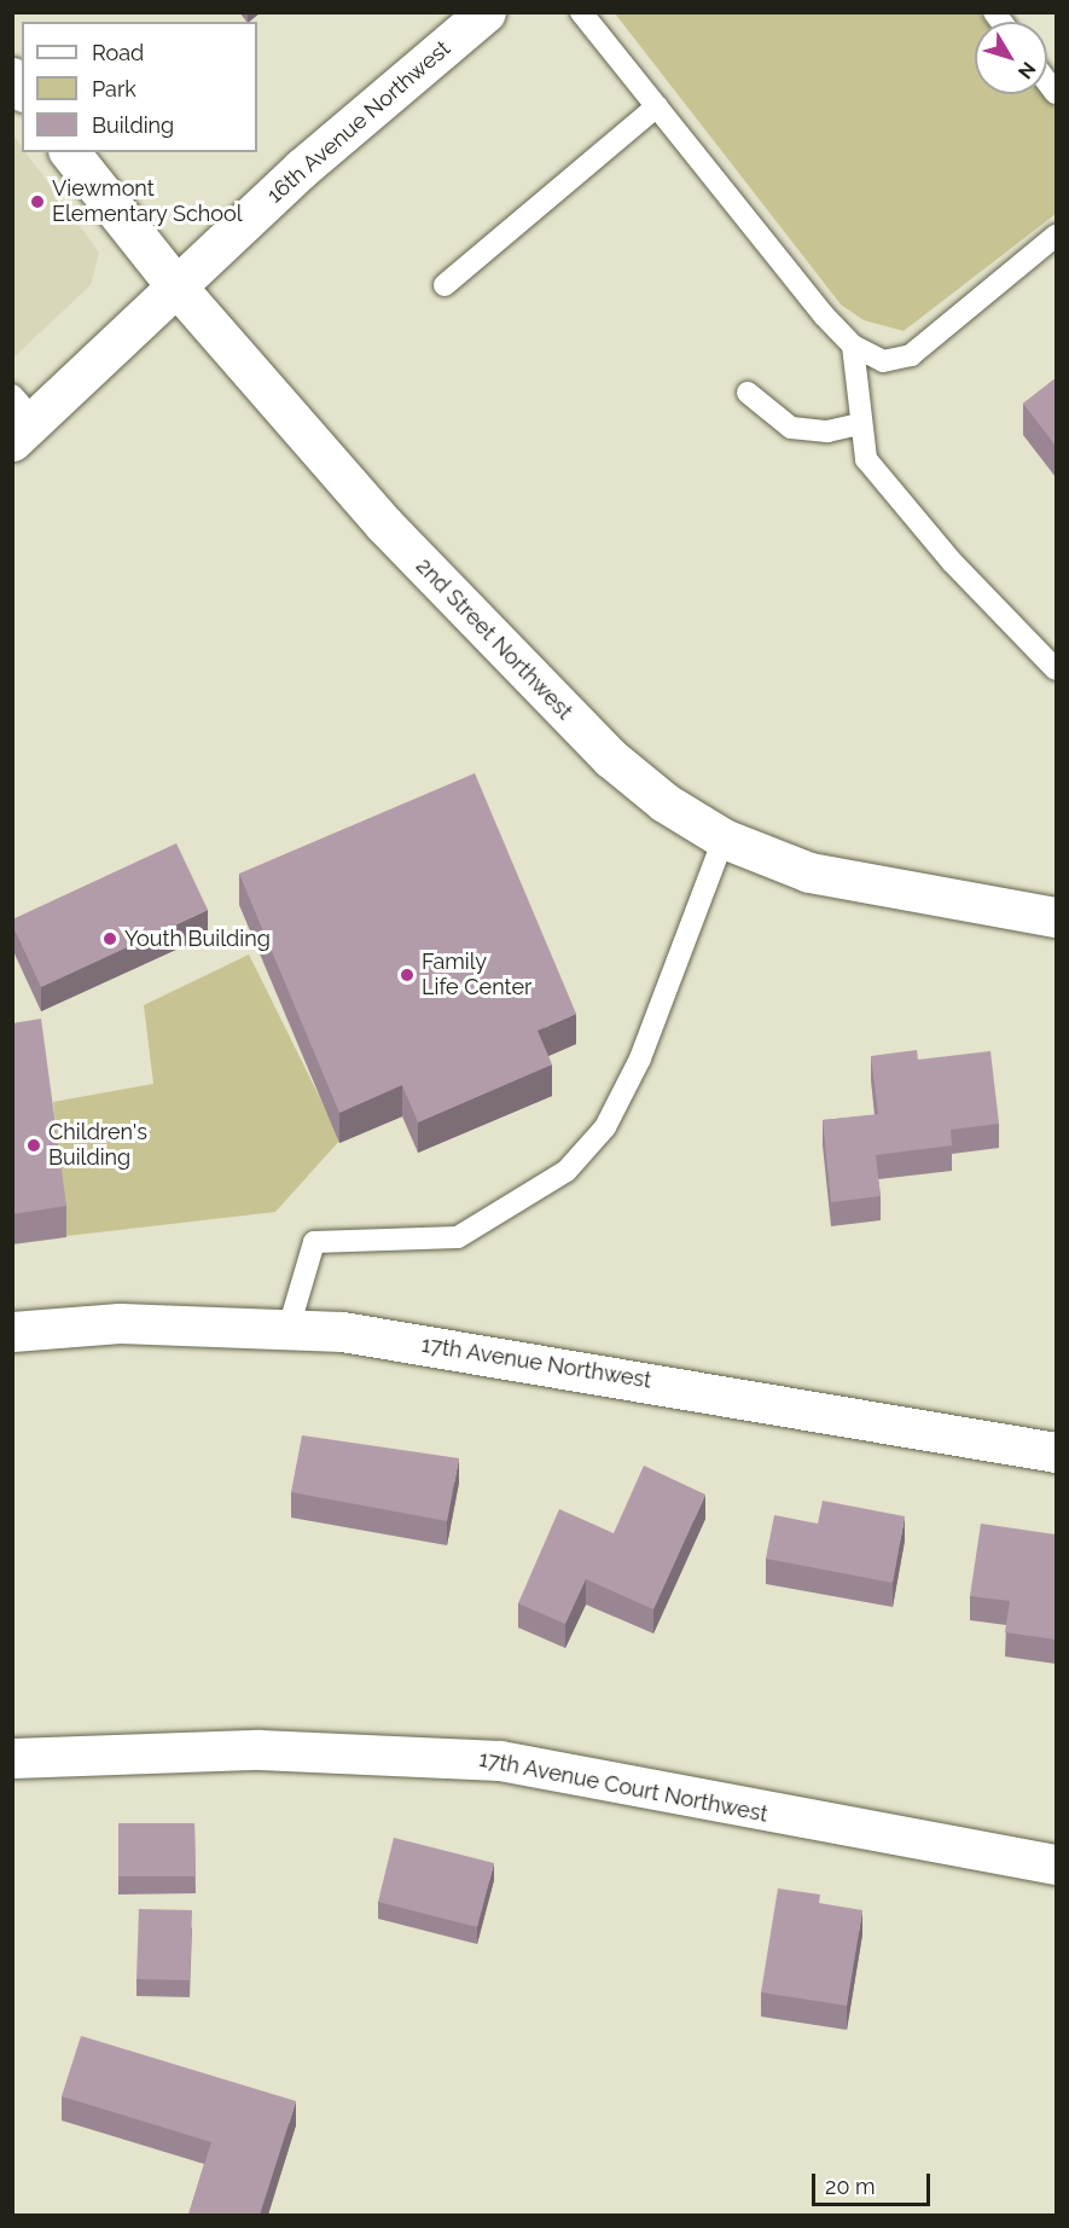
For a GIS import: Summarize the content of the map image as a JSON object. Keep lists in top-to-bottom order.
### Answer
{
  "streets": {
    "street": [
      "16th Avenue Northwest",
      "2nd Street Northwest",
      "17th Avenue Northwest",
      "17th Avenue Court Northwest"
    ]
  },
  "crossings": [
    ["16th Avenue Northwest", "2nd Street Northwest"]
  ],
  "places": [
    "Viewmont Elementary School",
    "Youth Building",
    "Family Life Center",
    "Children's Building"
  ],
  "legend": ["Road", "Park", "Building"],
  "scale_bar": "20 m",
  "north": "bottom right"
}
